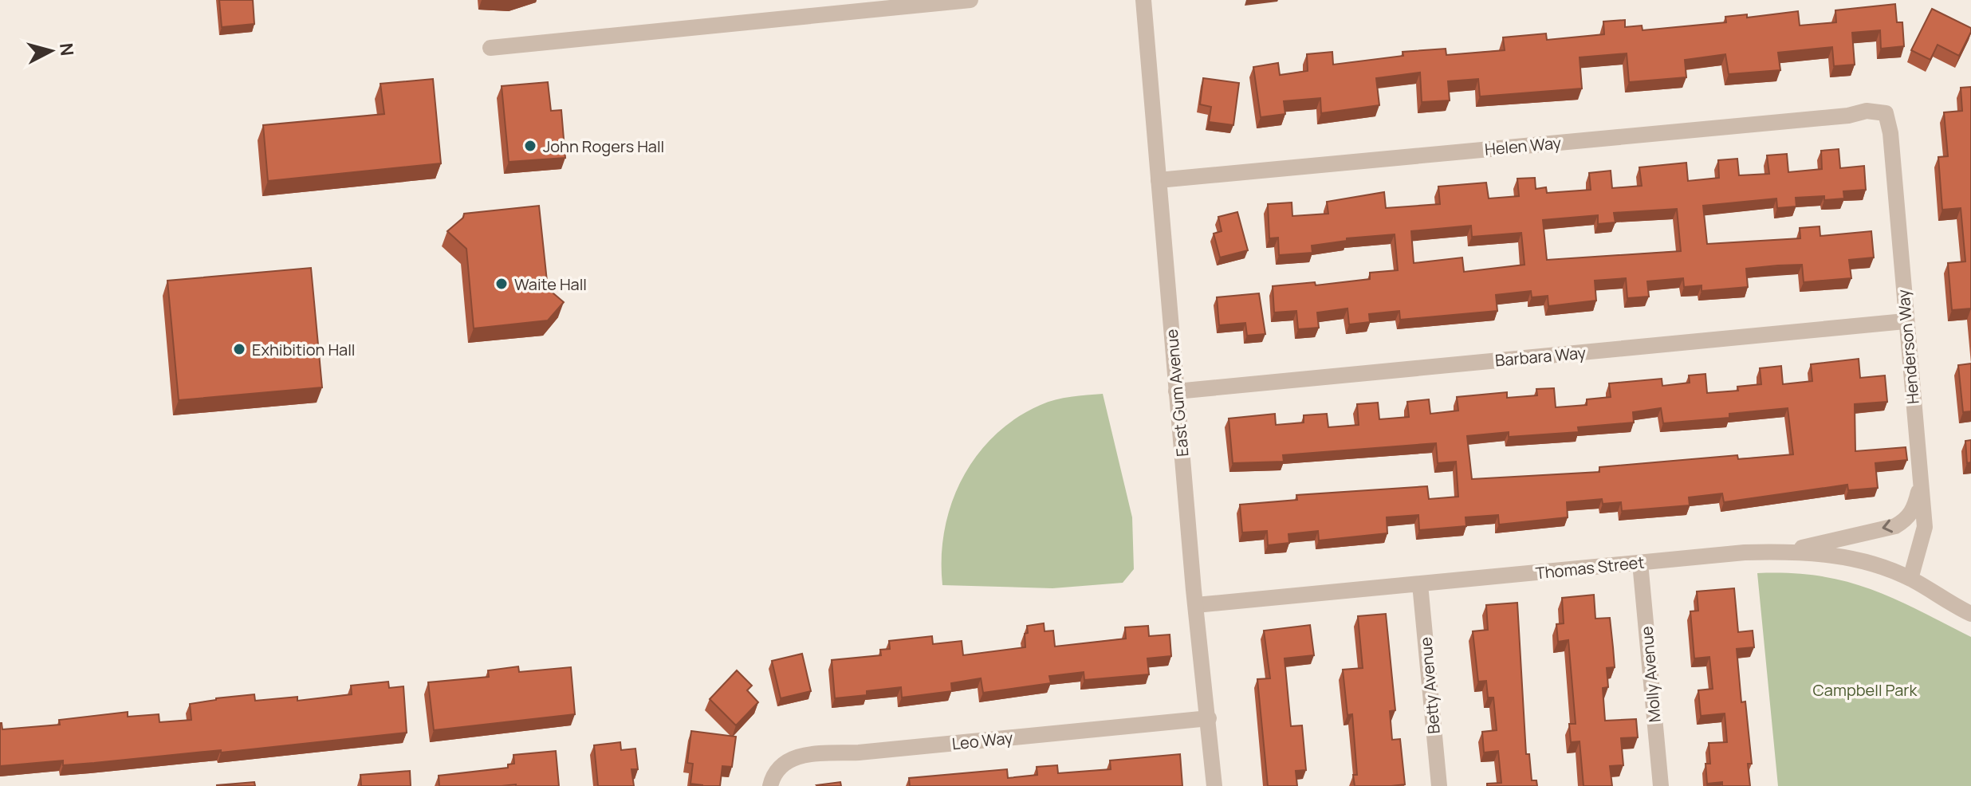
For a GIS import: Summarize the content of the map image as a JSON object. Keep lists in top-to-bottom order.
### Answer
{
  "streets": {
    "street": [
      "Helen Way",
      "Henderson Way",
      "Barbara Way",
      "East Gum Avenue",
      "Thomas Street",
      "Molly Avenue",
      "Betty Avenue",
      "Leo Way"
    ]
  },
  "crossings": [
    ["Helen Way", "Henderson Way"],
    ["Helen Way", "East Gum Avenue"],
    ["Henderson Way", "Barbara Way"],
    ["Henderson Way", "Thomas Street"],
    ["Barbara Way", "East Gum Avenue"],
    ["East Gum Avenue", "Thomas Street"],
    ["East Gum Avenue", "Leo Way"],
    ["Thomas Street", "Molly Avenue"],
    ["Thomas Street", "Betty Avenue"]
  ],
  "parks": ["Campbell Park"],
  "places": ["John Rogers Hall", "Waite Hall", "Exhibition Hall"],
  "north": "right"
}
